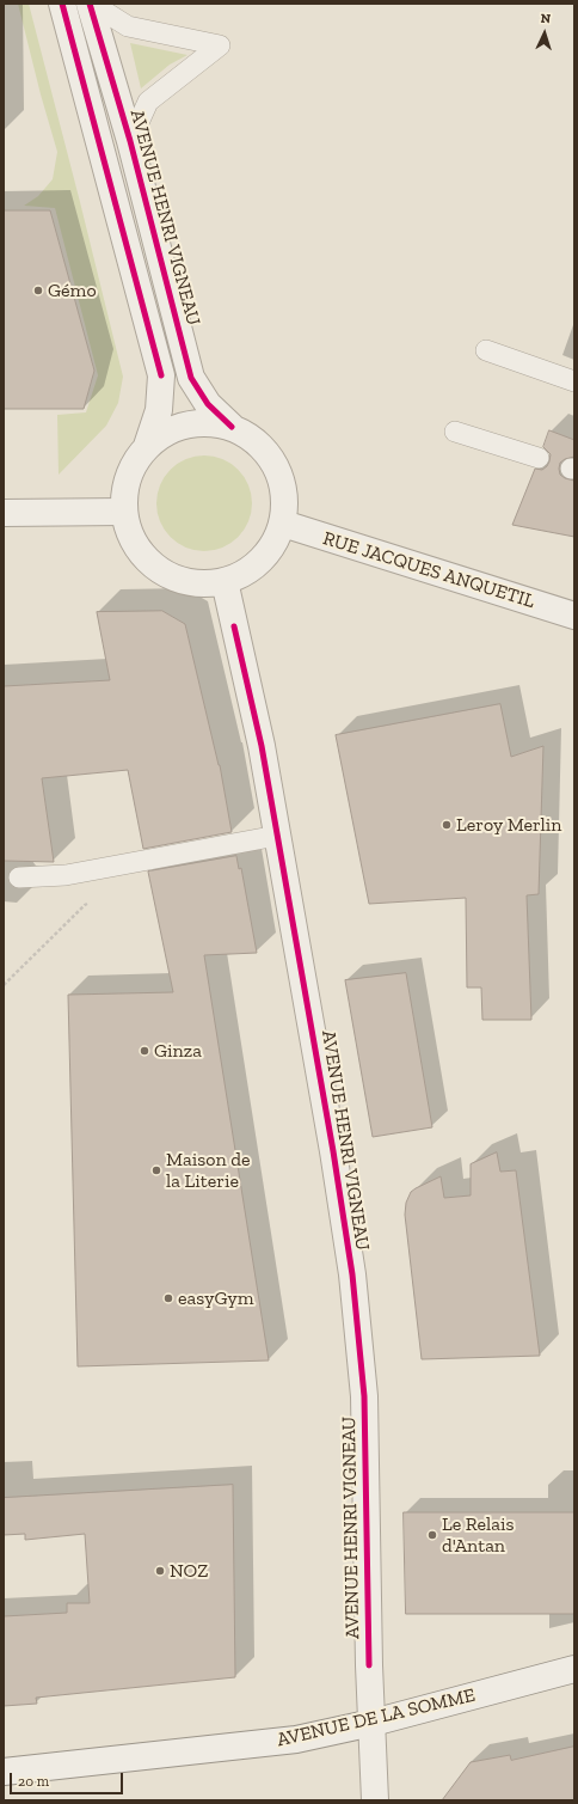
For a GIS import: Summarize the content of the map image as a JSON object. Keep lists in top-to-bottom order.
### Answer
{
  "streets": {
    "street": ["AVENUE HENRI VIGNEAU", "RUE JACQUES ANQUETIL", "AVENUE DE LA SOMME"]
  },
  "crossings": [
    ["AVENUE HENRI VIGNEAU", "RUE JACQUES ANQUETIL"],
    ["AVENUE HENRI VIGNEAU", "AVENUE DE LA SOMME"]
  ],
  "places": [
    "Gémo",
    "Leroy Merlin",
    "Ginza",
    "Maison de la Literie",
    "easyGym",
    "Le Relais d'Antan",
    "NOZ"
  ],
  "scale_bar": "20 m",
  "north": "top"
}
